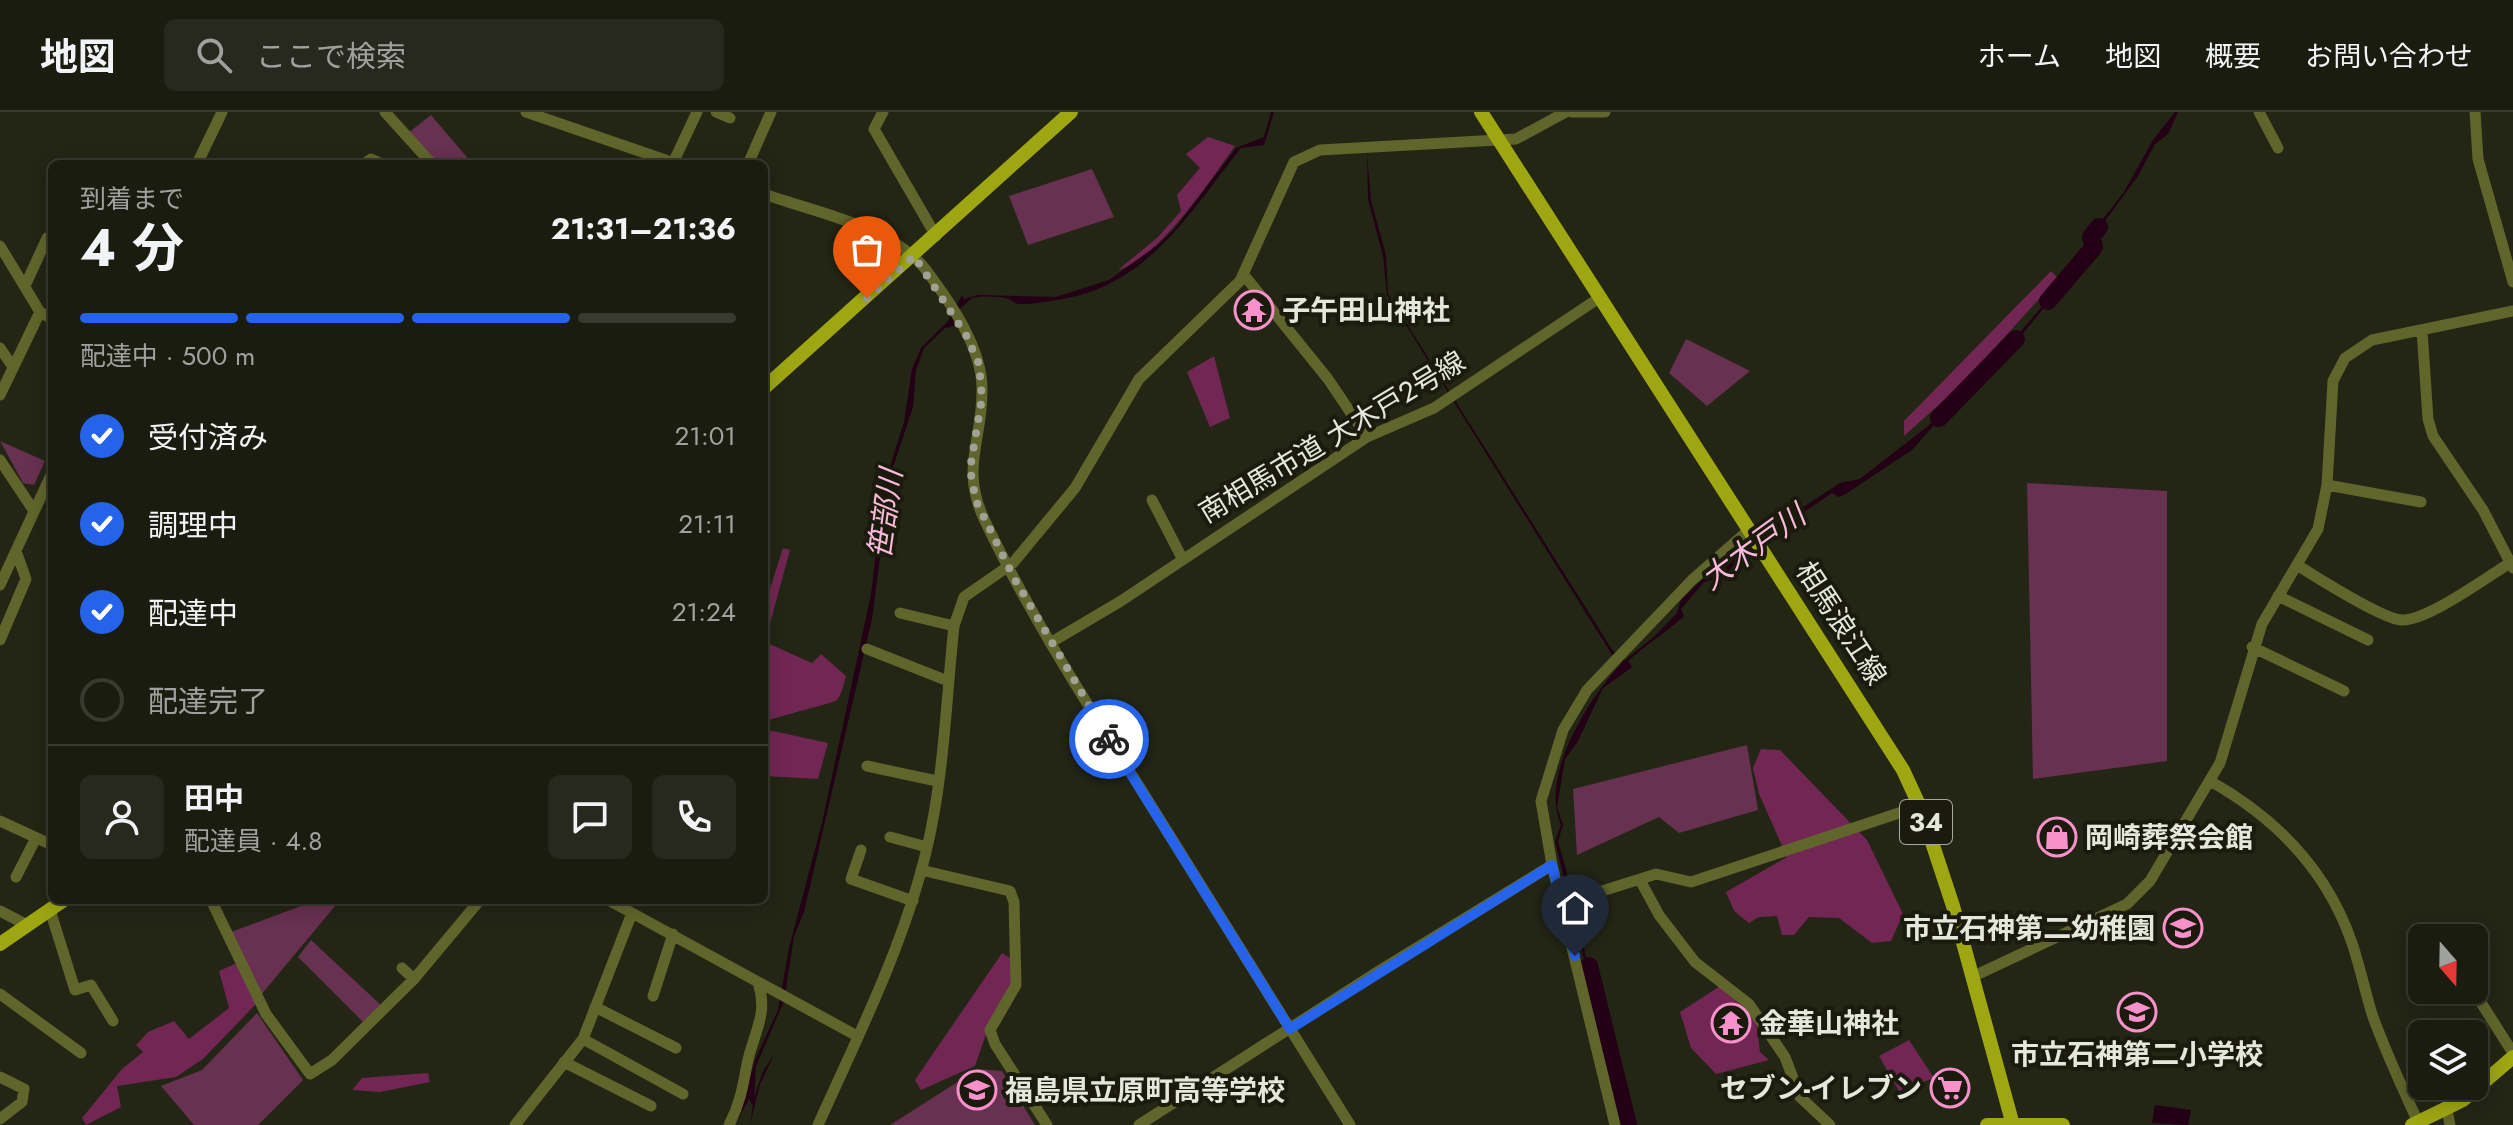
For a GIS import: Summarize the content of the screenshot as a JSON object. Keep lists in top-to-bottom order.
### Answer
{
  "streets": {
    "main road": ["相馬浪江線", "34"],
    "street": ["南相馬市道 大木戸2号線"]
  },
  "crossings": [
    ["南相馬市道 大木戸2号線", "相馬浪江線"]
  ],
  "water": ["笹部川", "大木戸川"],
  "places": {
    "temple": ["子午田山神社", "金華山神社"],
    "shop": ["岡崎葬祭会館"],
    "school or university": ["市立石神第二幼稚園", "市立石神第二小学校", "福島県立原町高等学校"],
    "supermarket": ["セブン-イレブン"]
  },
  "north": "bottom",
  "page": {
    "header": "地図",
    "search": "ここで検索",
    "nav": [
      "ホーム",
      "地図",
      "概要",
      "お問い合わせ"
    ],
    "heading": ["4 分", "到着まで", "21:31–21:36"],
    "panel": ["田中", "配達員 · 4.8"],
    "bar": "配達中 · 500 m",
    "list": [
      ["受付済み", "21:01"],
      ["調理中", "21:11"],
      ["配達中", "21:24"],
      "配達完了"
    ]
  }
}
